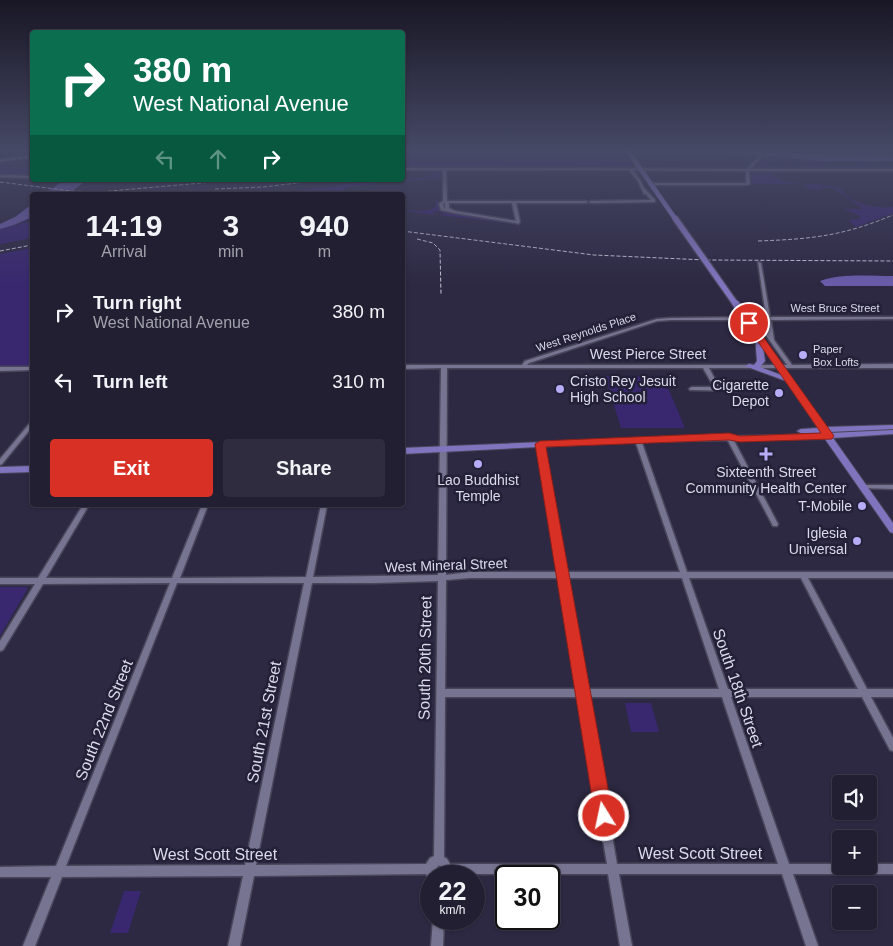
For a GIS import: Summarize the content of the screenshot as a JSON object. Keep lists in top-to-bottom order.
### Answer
{
  "streets": {
    "street": [
      "West Bruce Street",
      "West Reynolds Place",
      "West Pierce Street",
      "West Mineral Street",
      "South 20th Street",
      "South 18th Street",
      "South 22nd Street",
      "South 21st Street",
      "West Scott Street"
    ]
  },
  "crossings": [
    ["West Bruce Street", "West Reynolds Place"],
    ["West Reynolds Place", "West Pierce Street"],
    ["West Pierce Street", "South 20th Street"],
    ["West Mineral Street", "South 20th Street"],
    ["West Mineral Street", "South 18th Street"],
    ["West Mineral Street", "South 22nd Street"],
    ["West Mineral Street", "South 21st Street"],
    ["South 18th Street", "West Scott Street"],
    ["South 22nd Street", "West Scott Street"],
    ["South 21st Street", "West Scott Street"]
  ],
  "places": {
    "other": [
      "Paper Box Lofts",
      "Cristo Rey Jesuit High School",
      "Cigarette Depot",
      "Lao Buddhist Temple",
      "T-Mobile",
      "Iglesia Universal"
    ],
    "health": ["Sixteenth Street Community Health Center"]
  },
  "page": {
    "turn": ["380 m", "West National Avenue"],
    "eta": [
      "14:19",
      "Arrival",
      "3",
      "min",
      "940",
      "m"
    ],
    "list": [
      {
        "name": "Turn right",
        "note": "West National Avenue",
        "value": "380 m"
      },
      {
        "name": "Turn left",
        "value": "310 m"
      }
    ],
    "buttons": ["Exit", "Share"],
    "map_buttons": ["+", "−"],
    "speed": "22 km/h",
    "limit": "30"
  }
}
